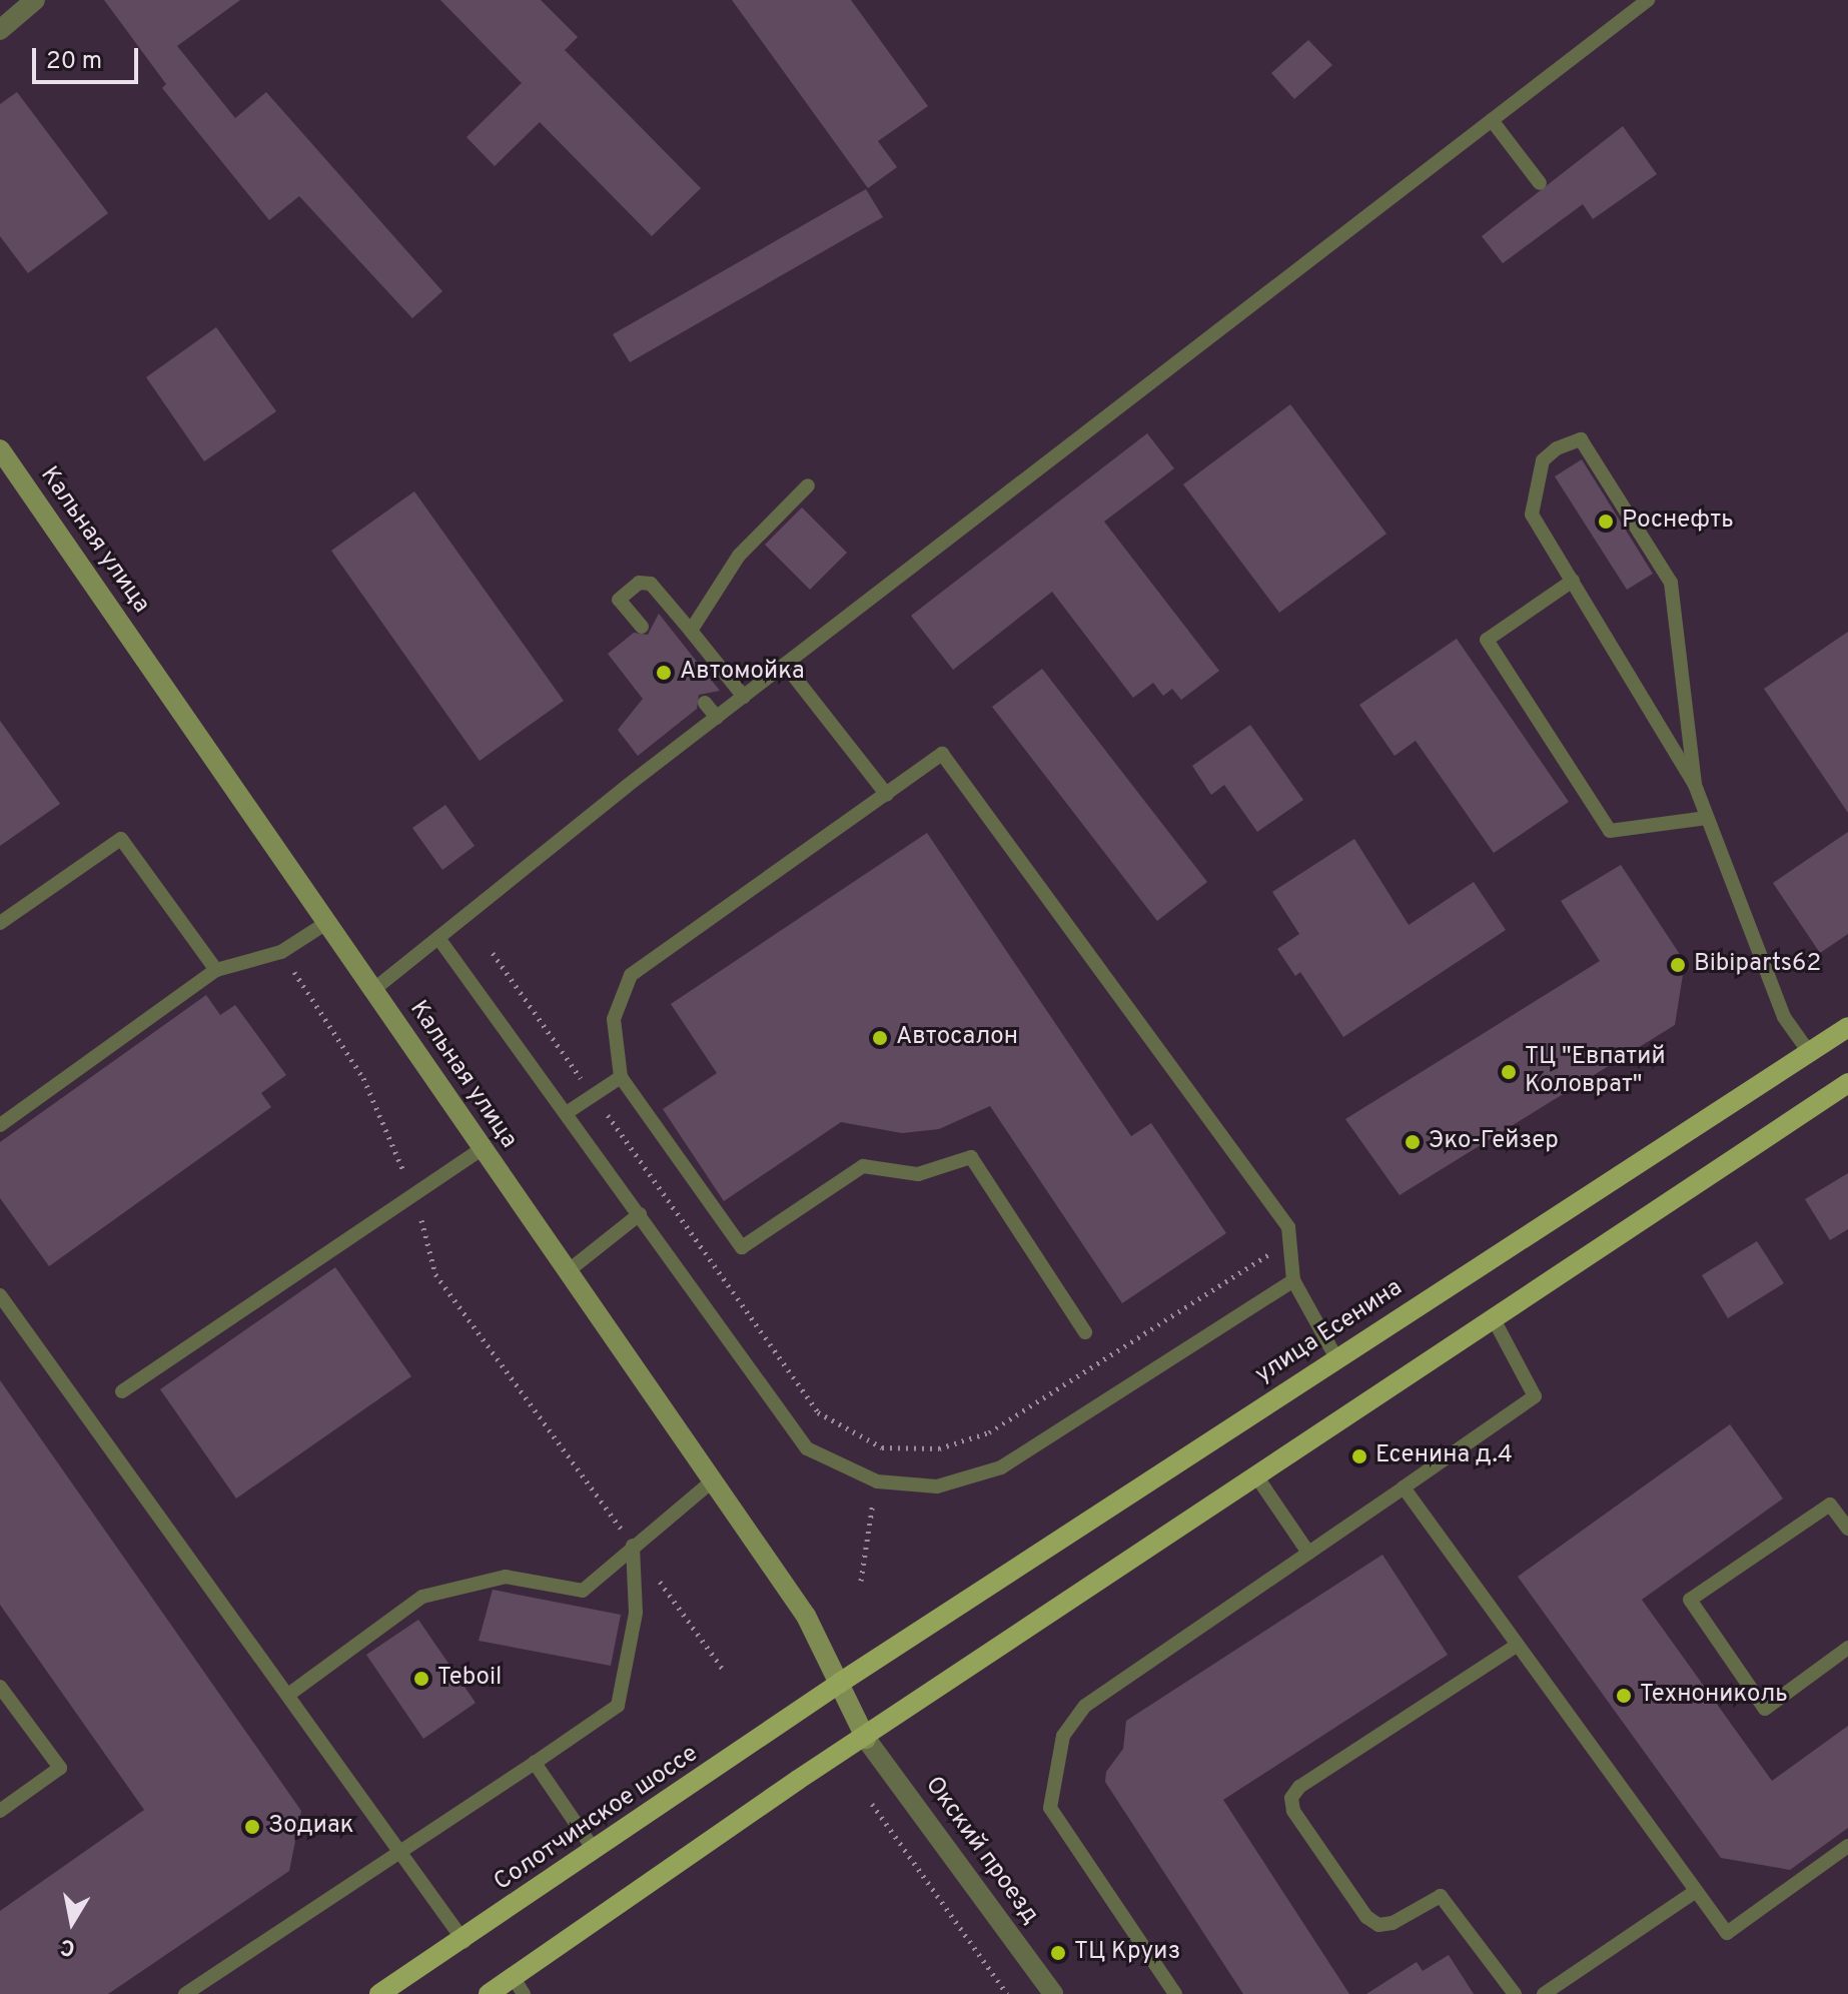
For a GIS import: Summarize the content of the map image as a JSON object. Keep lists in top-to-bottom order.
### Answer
{
  "streets": {
    "main road": ["улица Есенина", "Солотчинское шоссе"],
    "street": ["Кальная улица", "Окский проезд"]
  },
  "crossings": [
    ["Кальная улица", "улица Есенина"],
    ["Кальная улица", "Солотчинское шоссе"],
    ["Кальная улица", "Окский проезд"],
    ["улица Есенина", "Солотчинское шоссе"]
  ],
  "places": [
    "Роснефть",
    "Автомойка",
    "Bibiparts62",
    "Автосалон",
    "ТЦ \"Евпатий Коловрат\"",
    "Эко-Гейзер",
    "Есенина д.4",
    "Teboil",
    "Технониколь",
    "Зодиак",
    "ТЦ Круиз"
  ],
  "scale_bar": "20 m",
  "north": "bottom"
}
